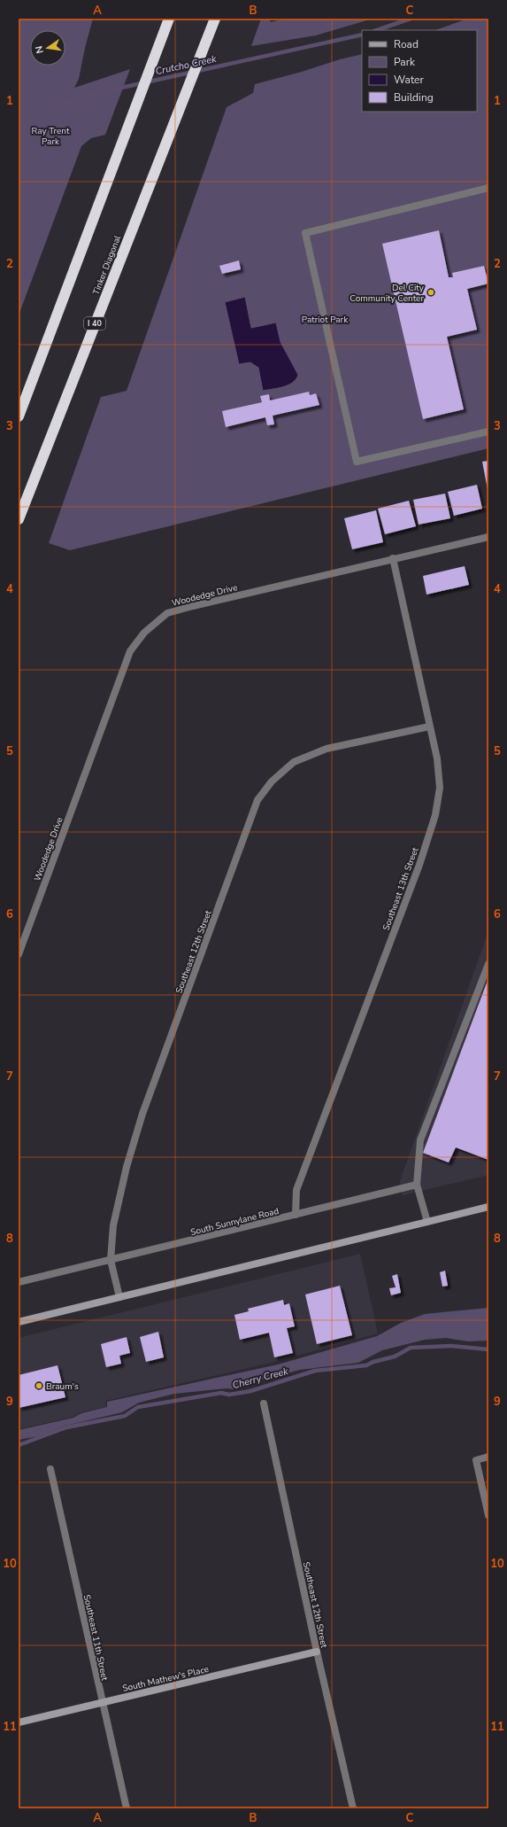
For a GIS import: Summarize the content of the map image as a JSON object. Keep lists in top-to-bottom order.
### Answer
{
  "streets": {
    "highway": ["Tinker Diagonal", "I 40"],
    "main road": ["South Mathew's Place"],
    "street": [
      "Woodedge Drive",
      "Southeast 13th Street",
      "Southeast 12th Street",
      "South Sunnylane Road",
      "Southeast 11th Street"
    ]
  },
  "crossings": [
    ["Woodedge Drive", "Southeast 13th Street"],
    ["Southeast 13th Street", "Southeast 12th Street"],
    ["Southeast 13th Street", "South Sunnylane Road"],
    ["Southeast 12th Street", "South Sunnylane Road"],
    ["Southeast 12th Street", "South Mathew's Place"],
    ["Southeast 11th Street", "South Mathew's Place"]
  ],
  "water": ["Crutcho Creek", "Cherry Creek"],
  "parks": ["Ray Trent Park", "Patriot Park"],
  "places": ["Del City Community Center", "Braum's"],
  "legend": [
    "Road",
    "Park",
    "Water",
    "Building"
  ],
  "north": "left",
  "grid": {
    "columns": ["A", "B", "C"],
    "rows": [
      "1",
      "2",
      "3",
      "4",
      "5",
      "6",
      "7",
      "8",
      "9",
      "10",
      "11"
    ]
  }
}
